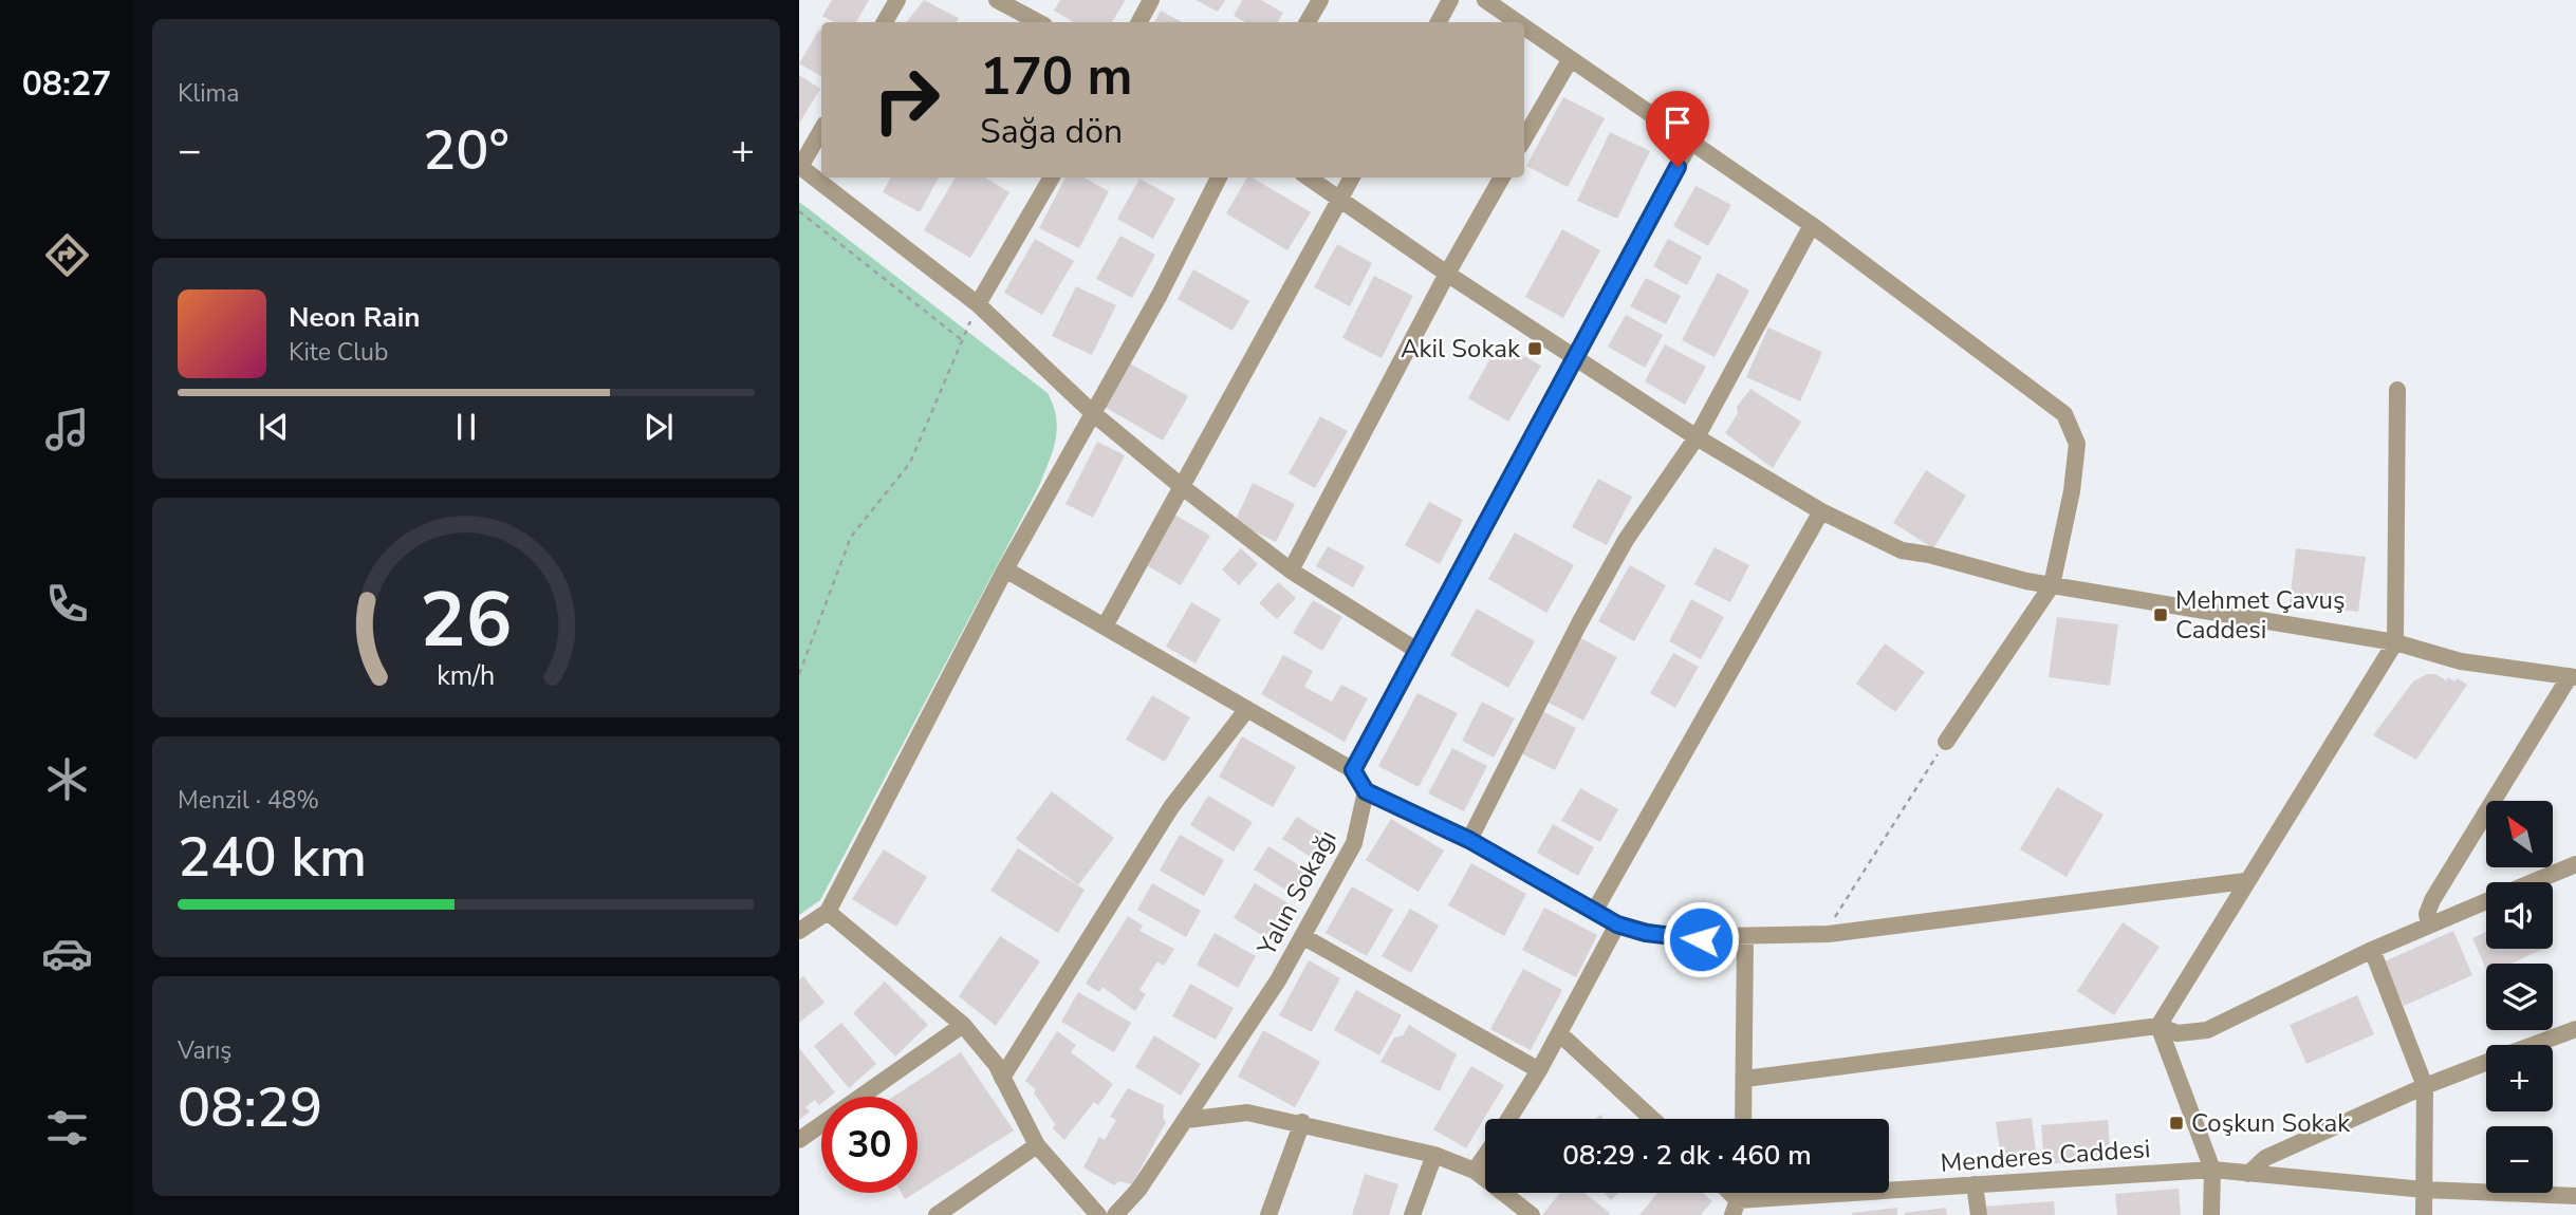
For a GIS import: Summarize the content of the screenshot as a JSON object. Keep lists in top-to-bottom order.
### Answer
{
  "streets": {
    "street": ["Yalın Sokağı", "Menderes Caddesi"]
  },
  "places": {
    "transit": ["Akil Sokak", "Mehmet Çavuş Caddesi", "Coşkun Sokak"]
  },
  "north": "top left",
  "page": {
    "tabs": "08:27",
    "tile": [
      "Klima",
      ["Menzil · 48%", "240 km"],
      ["Varış", "08:29"]
    ],
    "turn": ["170 m", "Sağa dön"],
    "heat": ["−", "20°", "+"],
    "song": ["Neon Rain", "Kite Club"],
    "map_buttons": ["+", "−"],
    "limit": "30",
    "trip": "08:29 · 2 dk · 460 m",
    "gauge": ["26", "km/h"]
  }
}
